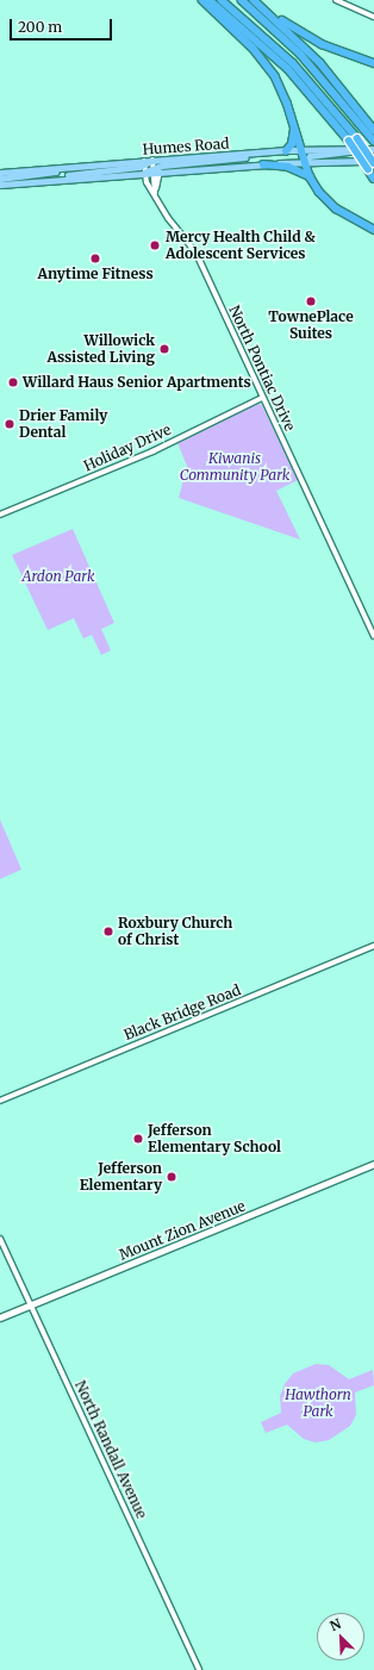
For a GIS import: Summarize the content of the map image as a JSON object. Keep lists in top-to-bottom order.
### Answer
{
  "streets": {
    "main road": ["Humes Road", "Mount Zion Avenue"],
    "street": [
      "North Pontiac Drive",
      "Holiday Drive",
      "Black Bridge Road",
      "North Randall Avenue"
    ]
  },
  "crossings": [
    ["Humes Road", "North Pontiac Drive"],
    ["North Pontiac Drive", "Holiday Drive"],
    ["Mount Zion Avenue", "North Randall Avenue"]
  ],
  "parks": ["Kiwanis Community Park", "Ardon Park", "Hawthorn Park"],
  "places": [
    "Mercy Health Child & Adolescent Services",
    "Anytime Fitness",
    "TownePlace Suites",
    "Willowick Assisted Living",
    "Willard Haus Senior Apartments",
    "Drier Family Dental",
    "Roxbury Church of Christ",
    "Jefferson Elementary School",
    "Jefferson Elementary"
  ],
  "scale_bar": "200 m",
  "north": "top left"
}
